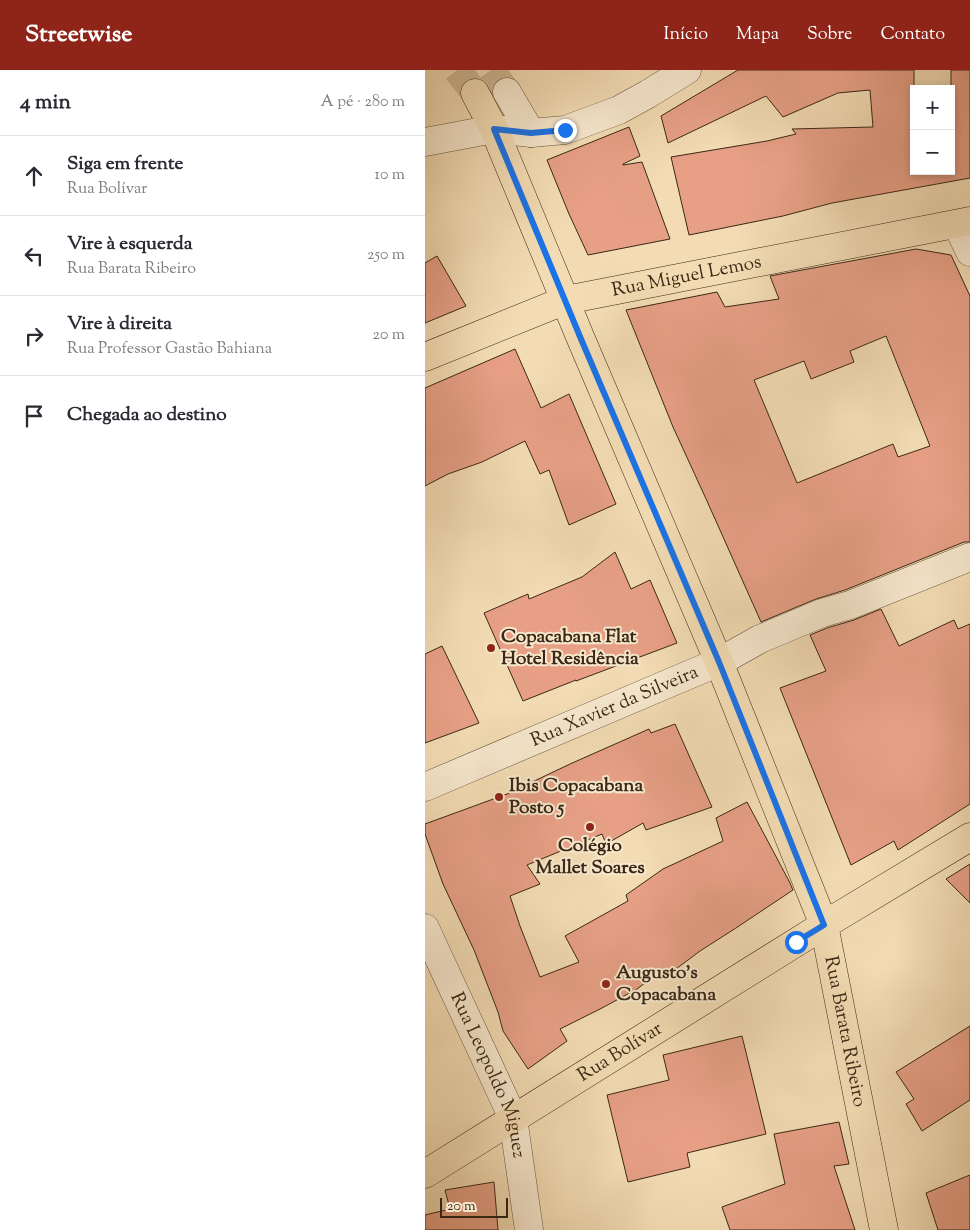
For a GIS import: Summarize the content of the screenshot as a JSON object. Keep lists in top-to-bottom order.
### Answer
{
  "streets": {
    "main road": ["Rua Miguel Lemos", "Rua Barata Ribeiro", "Rua Bolívar"],
    "street": ["Rua Xavier da Silveira", "Rua Leopoldo Miguez"]
  },
  "crossings": [
    ["Rua Miguel Lemos", "Rua Barata Ribeiro"],
    ["Rua Xavier da Silveira", "Rua Barata Ribeiro"],
    ["Rua Barata Ribeiro", "Rua Bolívar"],
    ["Rua Bolívar", "Rua Leopoldo Miguez"]
  ],
  "places": [
    "Copacabana Flat Hotel Residência",
    "Ibis Copacabana Posto 5",
    "Colégio Mallet Soares",
    "Augusto's Copacabana"
  ],
  "scale_bar": "20 m",
  "page": {
    "header": "Streetwise",
    "nav": [
      "Início",
      "Mapa",
      "Sobre",
      "Contato"
    ],
    "heading": ["4 min", "A pé · 280 m"],
    "map_buttons": ["+", "−"],
    "list": [
      ["Siga em frente", "Rua Bolívar", "10 m"],
      ["Vire à esquerda", "Rua Barata Ribeiro", "250 m"],
      ["Vire à direita", "Rua Professor Gastão Bahiana", "20 m"],
      "Chegada ao destino"
    ],
    "scale": "20 m"
  }
}
